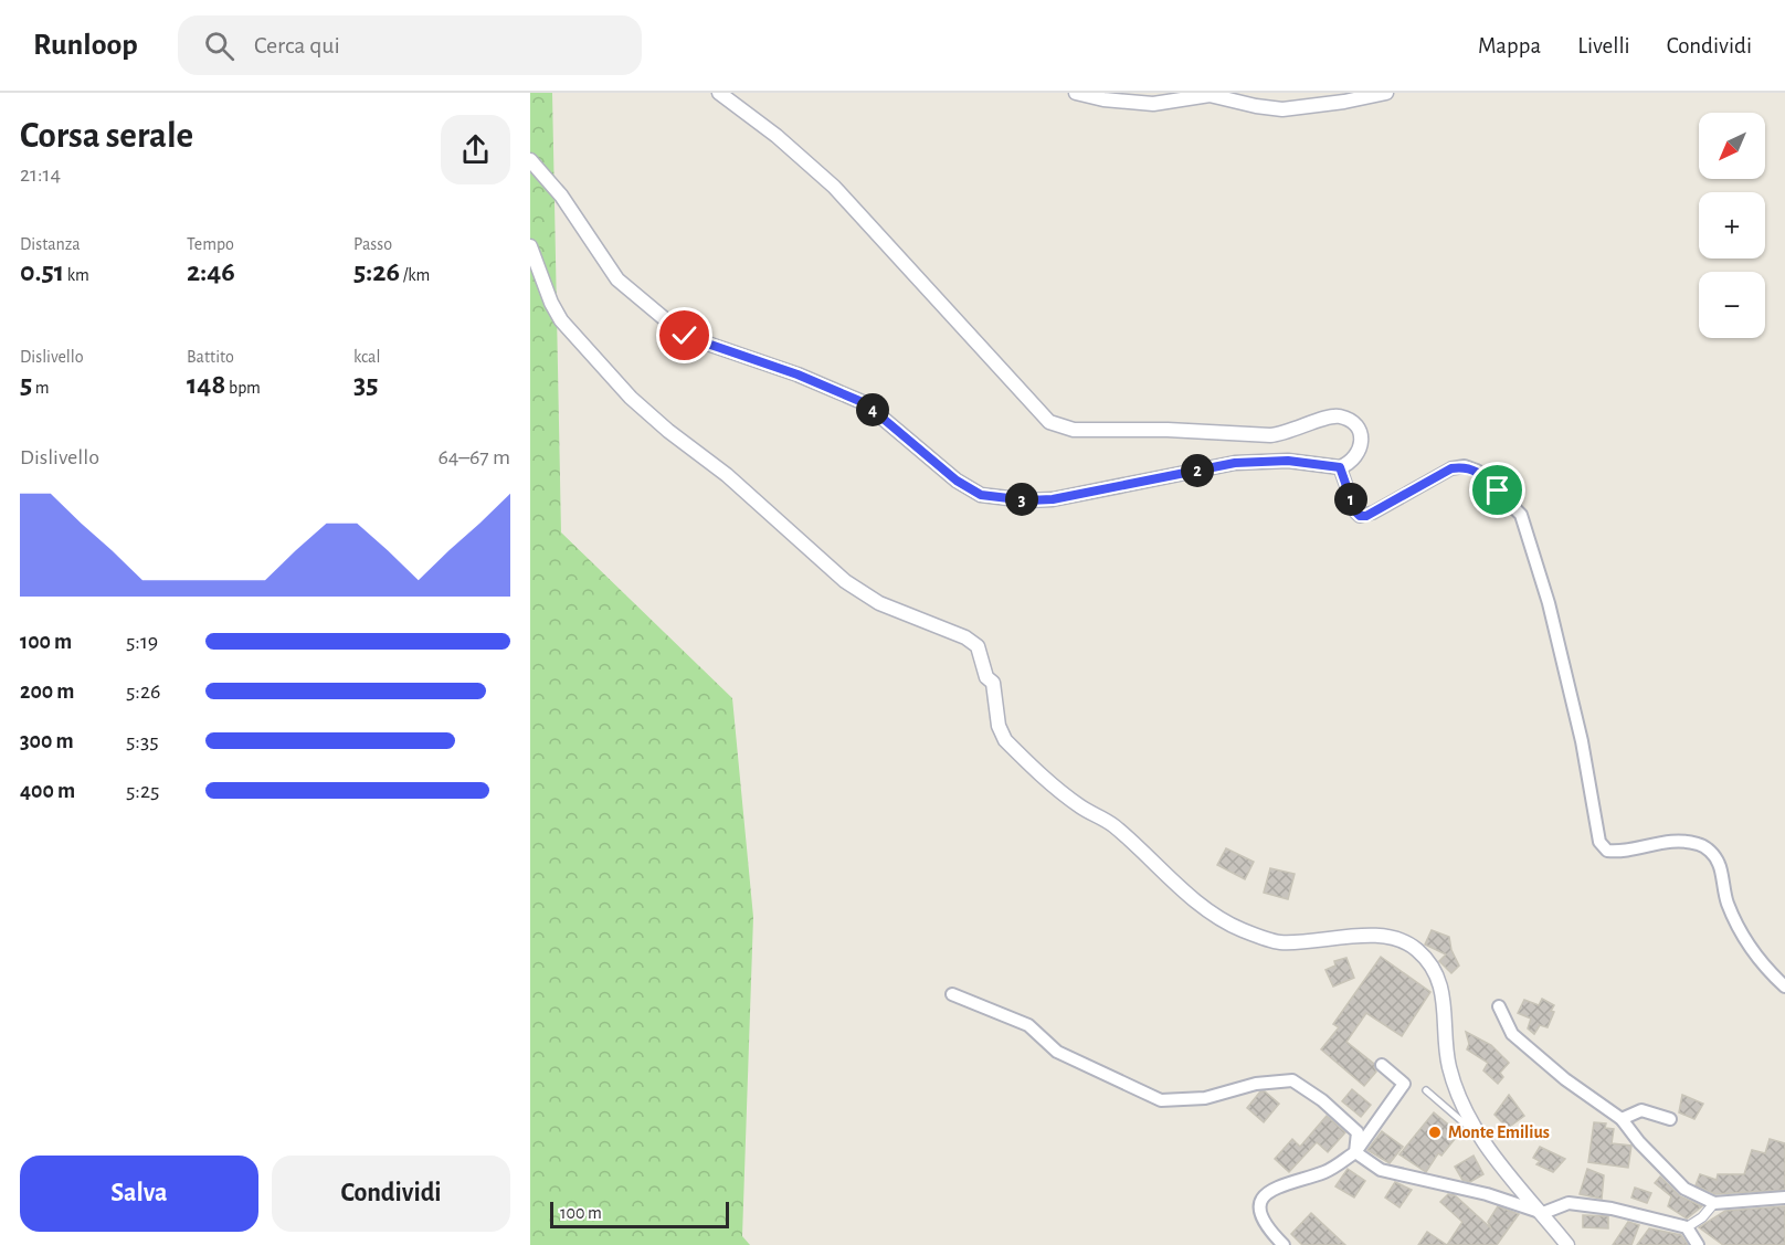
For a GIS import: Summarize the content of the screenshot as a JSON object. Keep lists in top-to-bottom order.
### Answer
{
  "places": ["Monte Emilius"],
  "scale_bar": "100 m",
  "north": "bottom left",
  "page": {
    "header": "Runloop",
    "search": "Cerca qui",
    "nav": ["Mappa", "Livelli", "Condividi"],
    "heading": ["Corsa serale", "21:14"],
    "map_buttons": ["+", "−"],
    "stats": [
      ["Distanza", "0.51 km"],
      ["Tempo", "2:46"],
      ["Passo", "5:26 /km"],
      ["Dislivello", "5 m"],
      ["Battito", "148 bpm"],
      ["kcal", "35"]
    ],
    "pins": [
      "4",
      "2",
      "1",
      "3"
    ],
    "chart": ["Dislivello", "64–67 m"],
    "list": [
      {
        "name": "100 m",
        "note": "5:19"
      },
      {
        "name": "200 m",
        "note": "5:26"
      },
      {
        "name": "300 m",
        "note": "5:35"
      },
      {
        "name": "400 m",
        "note": "5:25"
      }
    ],
    "buttons": ["Salva", "Condividi"],
    "scale": "100 m"
  }
}
